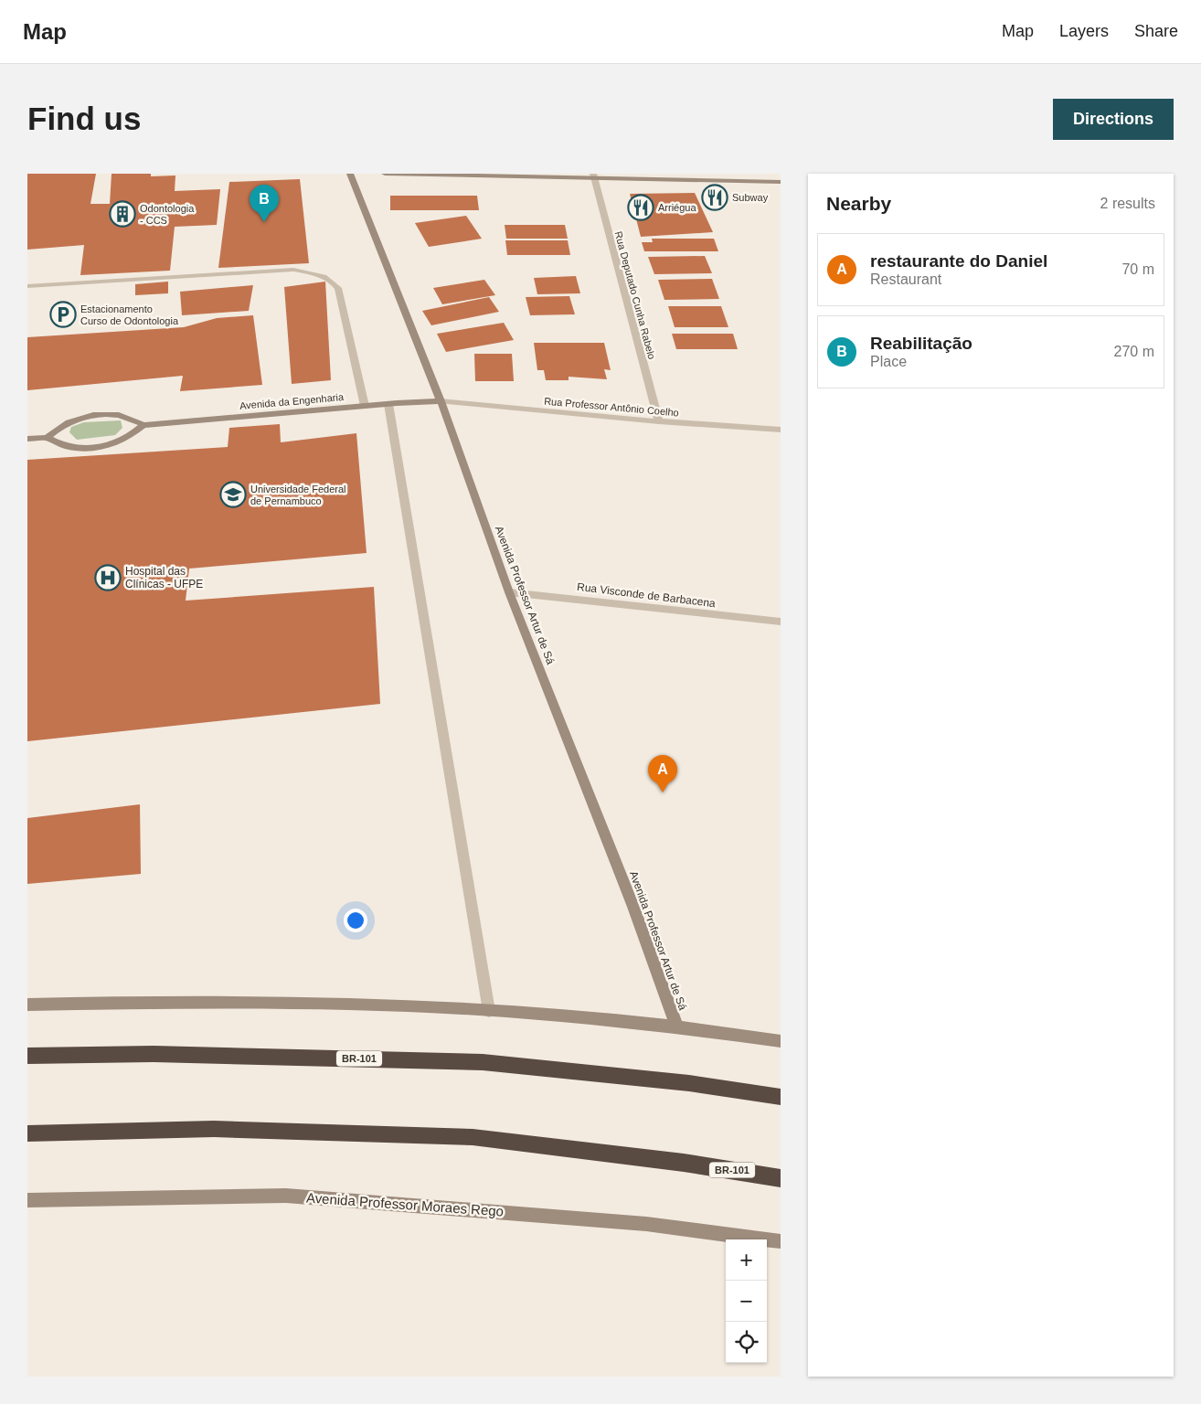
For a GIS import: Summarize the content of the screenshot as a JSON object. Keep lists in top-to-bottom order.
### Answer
{
  "streets": {
    "highway": ["BR-101"],
    "street": [
      "Rua Deputado Cunha Rabelo",
      "Avenida da Engenharia",
      "Rua Professor Antônio Coelho",
      "Avenida Professor Artur de Sá",
      "Rua Visconde de Barbacena",
      "Avenida Professor Moraes Rego"
    ]
  },
  "crossings": [
    ["Rua Deputado Cunha Rabelo", "Rua Professor Antônio Coelho"],
    ["Avenida da Engenharia", "Rua Professor Antônio Coelho"],
    ["Avenida da Engenharia", "Avenida Professor Artur de Sá"],
    ["Rua Professor Antônio Coelho", "Avenida Professor Artur de Sá"],
    ["Avenida Professor Artur de Sá", "Rua Visconde de Barbacena"]
  ],
  "places": {
    "restaurant": ["Subway", "Arriégua"],
    "building": ["Odontologia - CCS"],
    "parking": ["Estacionamento Curso de Odontologia"],
    "school or university": ["Universidade Federal de Pernambuco"],
    "hospital": ["Hospital das Clínicas - UFPE"]
  },
  "page": {
    "header": "Map",
    "nav": ["Map", "Layers", "Share"],
    "buttons": "Directions",
    "title": "Find us",
    "heading": ["Nearby", "2 results"],
    "pins": ["B", "A"],
    "list": [
      {
        "mark": "A",
        "name": "restaurante do Daniel",
        "note": "Restaurant",
        "value": "70 m"
      },
      {
        "mark": "B",
        "name": "Reabilitação",
        "note": "Place",
        "value": "270 m"
      }
    ],
    "map_buttons": ["+", "−"]
  }
}
